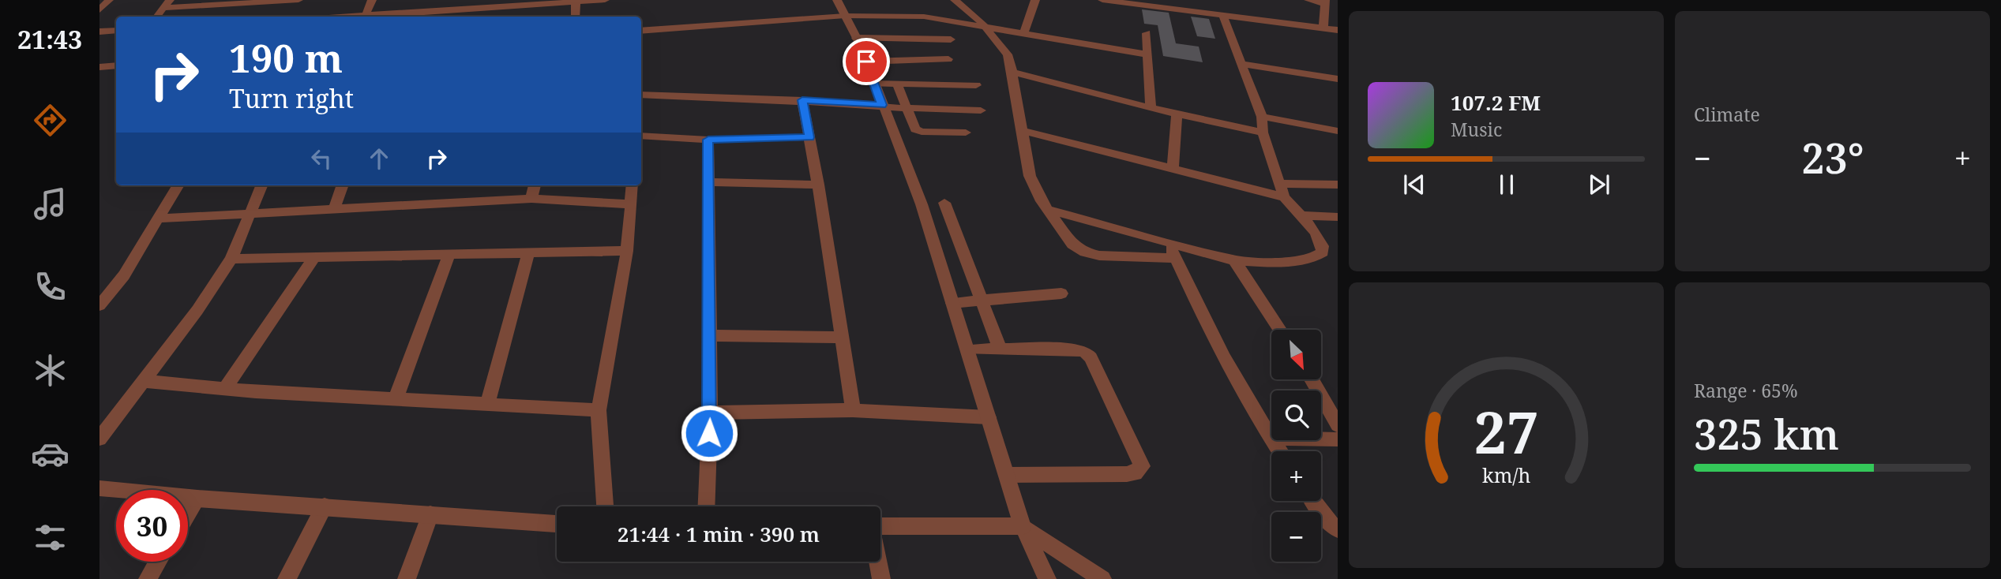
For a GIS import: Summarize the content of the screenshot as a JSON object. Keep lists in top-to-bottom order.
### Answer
{
  "north": "bottom right",
  "page": {
    "tabs": "21:43",
    "tile": [
      "Climate",
      ["Range · 65%", "325 km"]
    ],
    "turn": ["190 m", "Turn right"],
    "song": ["107.2 FM", "Music"],
    "heat": ["−", "23°", "+"],
    "map_buttons": ["+", "−"],
    "limit": "30",
    "trip": "21:44 · 1 min · 390 m",
    "gauge": ["27", "km/h"]
  }
}
